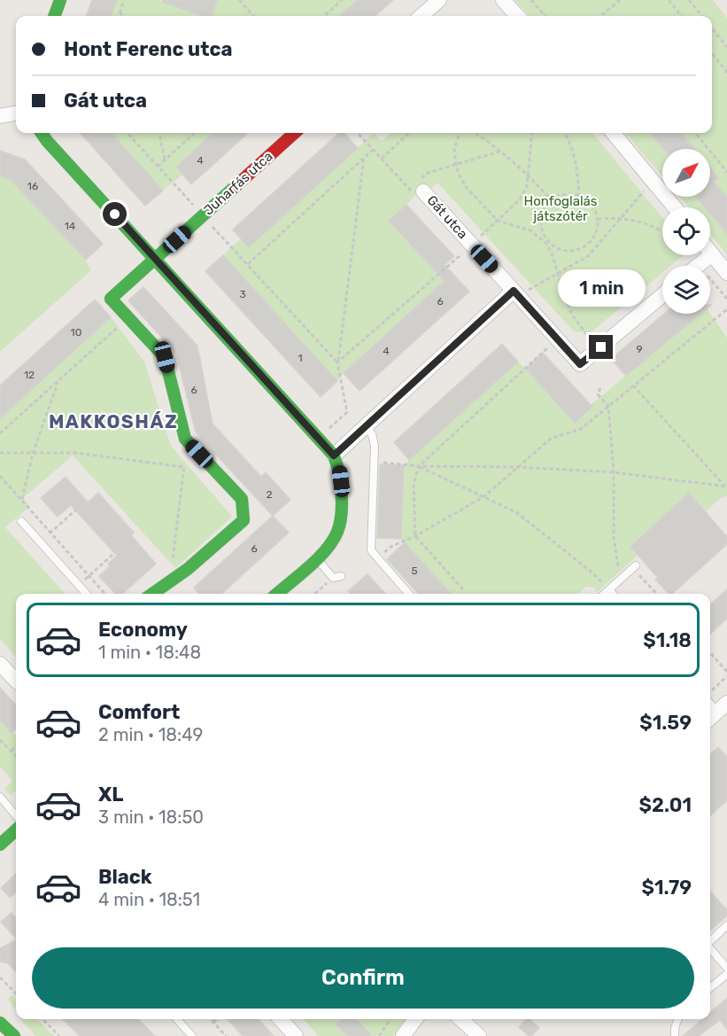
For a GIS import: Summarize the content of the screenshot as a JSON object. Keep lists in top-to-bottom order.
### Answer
{
  "streets": {
    "street": ["Juharfás utca", "Gát utca"]
  },
  "districts": ["MAKKOSHÁZ"],
  "parks": ["Honfoglalás játszótér"],
  "house_numbers": [
    "4",
    "16",
    "14",
    "3",
    "6",
    "10",
    "9",
    "4",
    "1",
    "12",
    "6",
    "2",
    "6",
    "5"
  ],
  "north": "top right",
  "page": {
    "banner": ["Hont Ferenc utca", "Gát utca"],
    "bubble": "1 min",
    "list": [
      {
        "name": "Economy",
        "note": "1 min · 18:48",
        "value": "$1.18"
      },
      {
        "name": "Comfort",
        "note": "2 min · 18:49",
        "value": "$1.59"
      },
      {
        "name": "XL",
        "note": "3 min · 18:50",
        "value": "$2.01"
      },
      {
        "name": "Black",
        "note": "4 min · 18:51",
        "value": "$1.79"
      }
    ],
    "buttons": "Confirm"
  }
}
